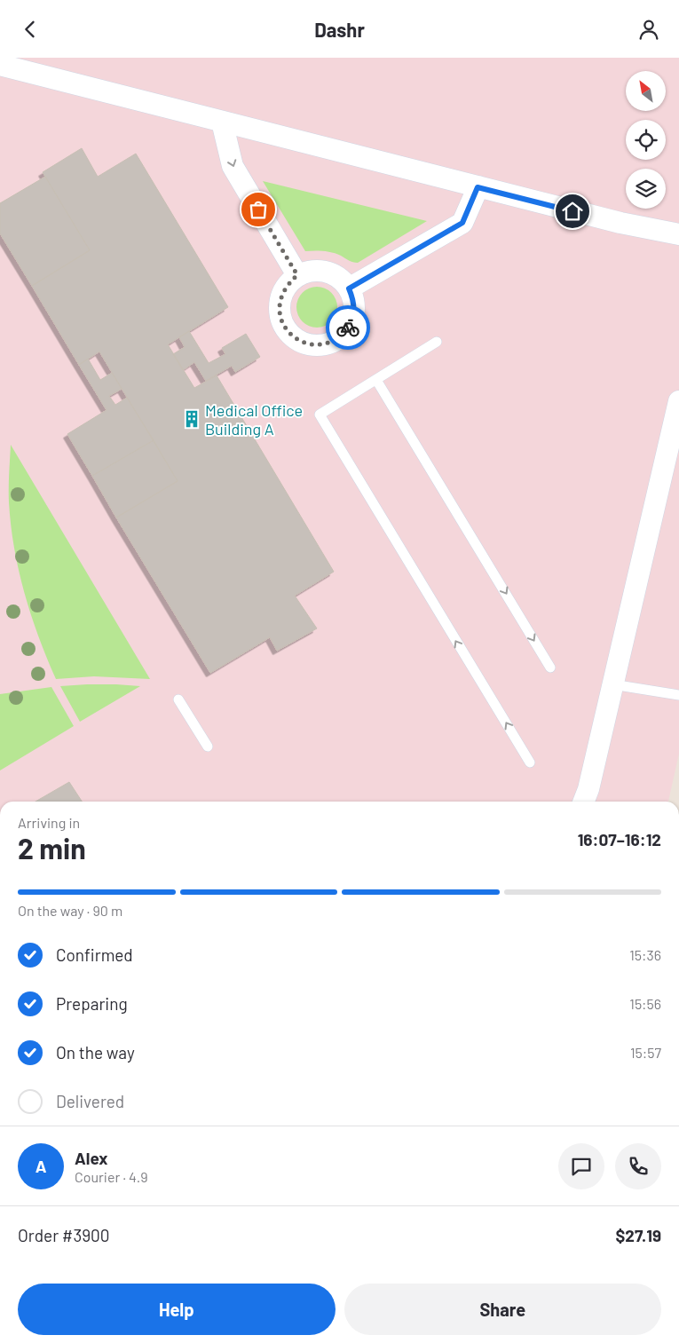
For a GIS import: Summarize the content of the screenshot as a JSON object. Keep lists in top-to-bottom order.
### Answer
{
  "places": {
    "building": ["Medical Office Building A"]
  },
  "north": "top left",
  "page": {
    "header": "Dashr",
    "heading": ["2 min", "Arriving in", "16:07–16:12"],
    "panel": [
      "Alex",
      "Courier · 4.9",
      "Order #3900",
      "$27.19"
    ],
    "bar": "On the way · 90 m",
    "list": [
      ["Confirmed", "15:36"],
      ["Preparing", "15:56"],
      ["On the way", "15:57"],
      "Delivered"
    ],
    "round": "A",
    "buttons": ["Help", "Share"]
  }
}
